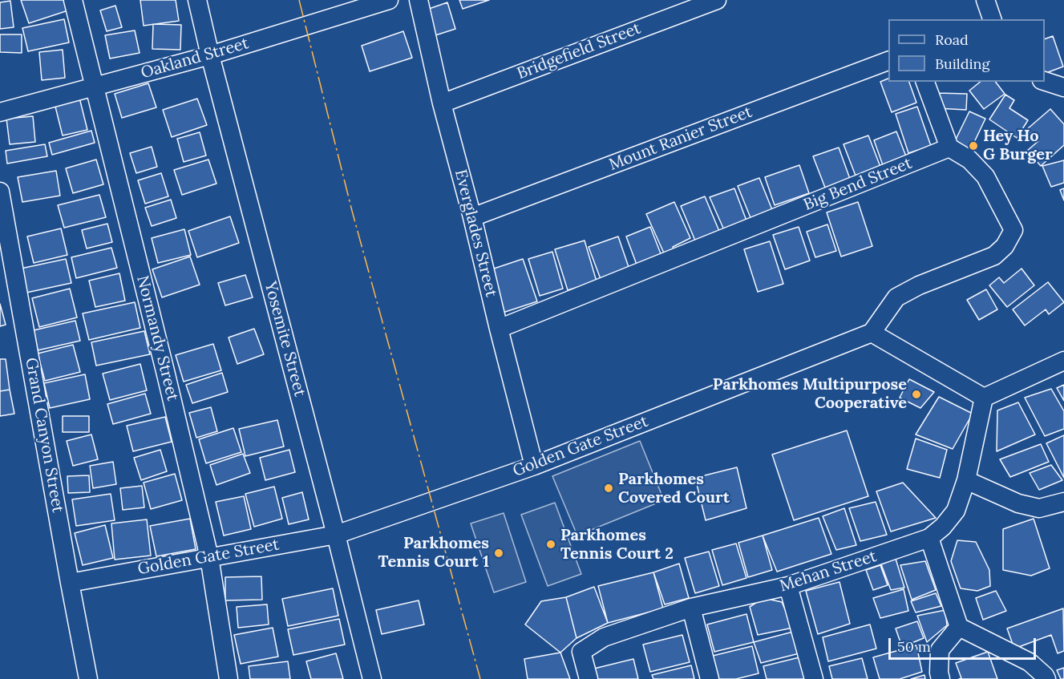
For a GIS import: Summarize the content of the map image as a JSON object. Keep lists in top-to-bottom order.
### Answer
{
  "streets": {
    "street": [
      "Bridgefield Street",
      "Oakland Street",
      "Mount Ranier Street",
      "Big Bend Street",
      "Everglades Street",
      "Normandy Street",
      "Yosemite Street",
      "Grand Canyon Street",
      "Golden Gate Street",
      "Mehan Street"
    ]
  },
  "crossings": [
    ["Bridgefield Street", "Everglades Street"],
    ["Oakland Street", "Normandy Street"],
    ["Oakland Street", "Yosemite Street"],
    ["Mount Ranier Street", "Everglades Street"],
    ["Big Bend Street", "Everglades Street"],
    ["Everglades Street", "Golden Gate Street"],
    ["Normandy Street", "Golden Gate Street"],
    ["Yosemite Street", "Golden Gate Street"],
    ["Grand Canyon Street", "Golden Gate Street"]
  ],
  "places": [
    "Hey Ho G Burger",
    "Parkhomes Multipurpose Cooperative",
    "Parkhomes Covered Court",
    "Parkhomes Tennis Court 2",
    "Parkhomes Tennis Court 1"
  ],
  "legend": ["Road", "Building"],
  "scale_bar": "50 m"
}
